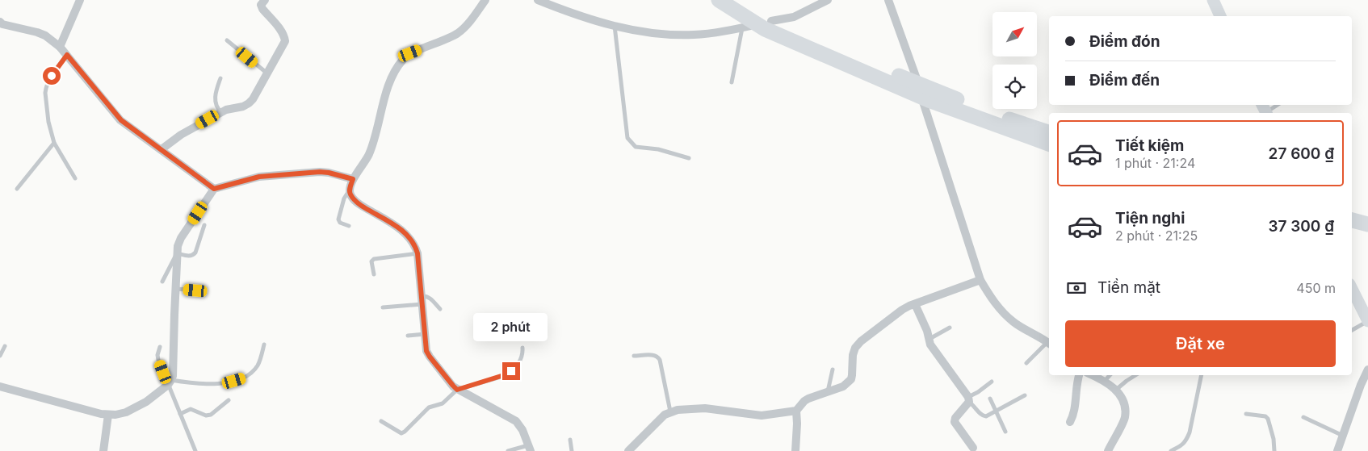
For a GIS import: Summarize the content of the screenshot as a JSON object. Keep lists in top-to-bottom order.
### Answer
{
  "north": "top right",
  "page": {
    "banner": ["Điểm đón", "Điểm đến"],
    "list": [
      {
        "name": "Tiết kiệm",
        "note": "1 phút · 21:24",
        "value": "27 600 ₫"
      },
      {
        "name": "Tiện nghi",
        "note": "2 phút · 21:25",
        "value": "37 300 ₫"
      }
    ],
    "pay": ["Tiền mặt", "450 m"],
    "buttons": "Đặt xe",
    "bubble": "2 phút"
  }
}
